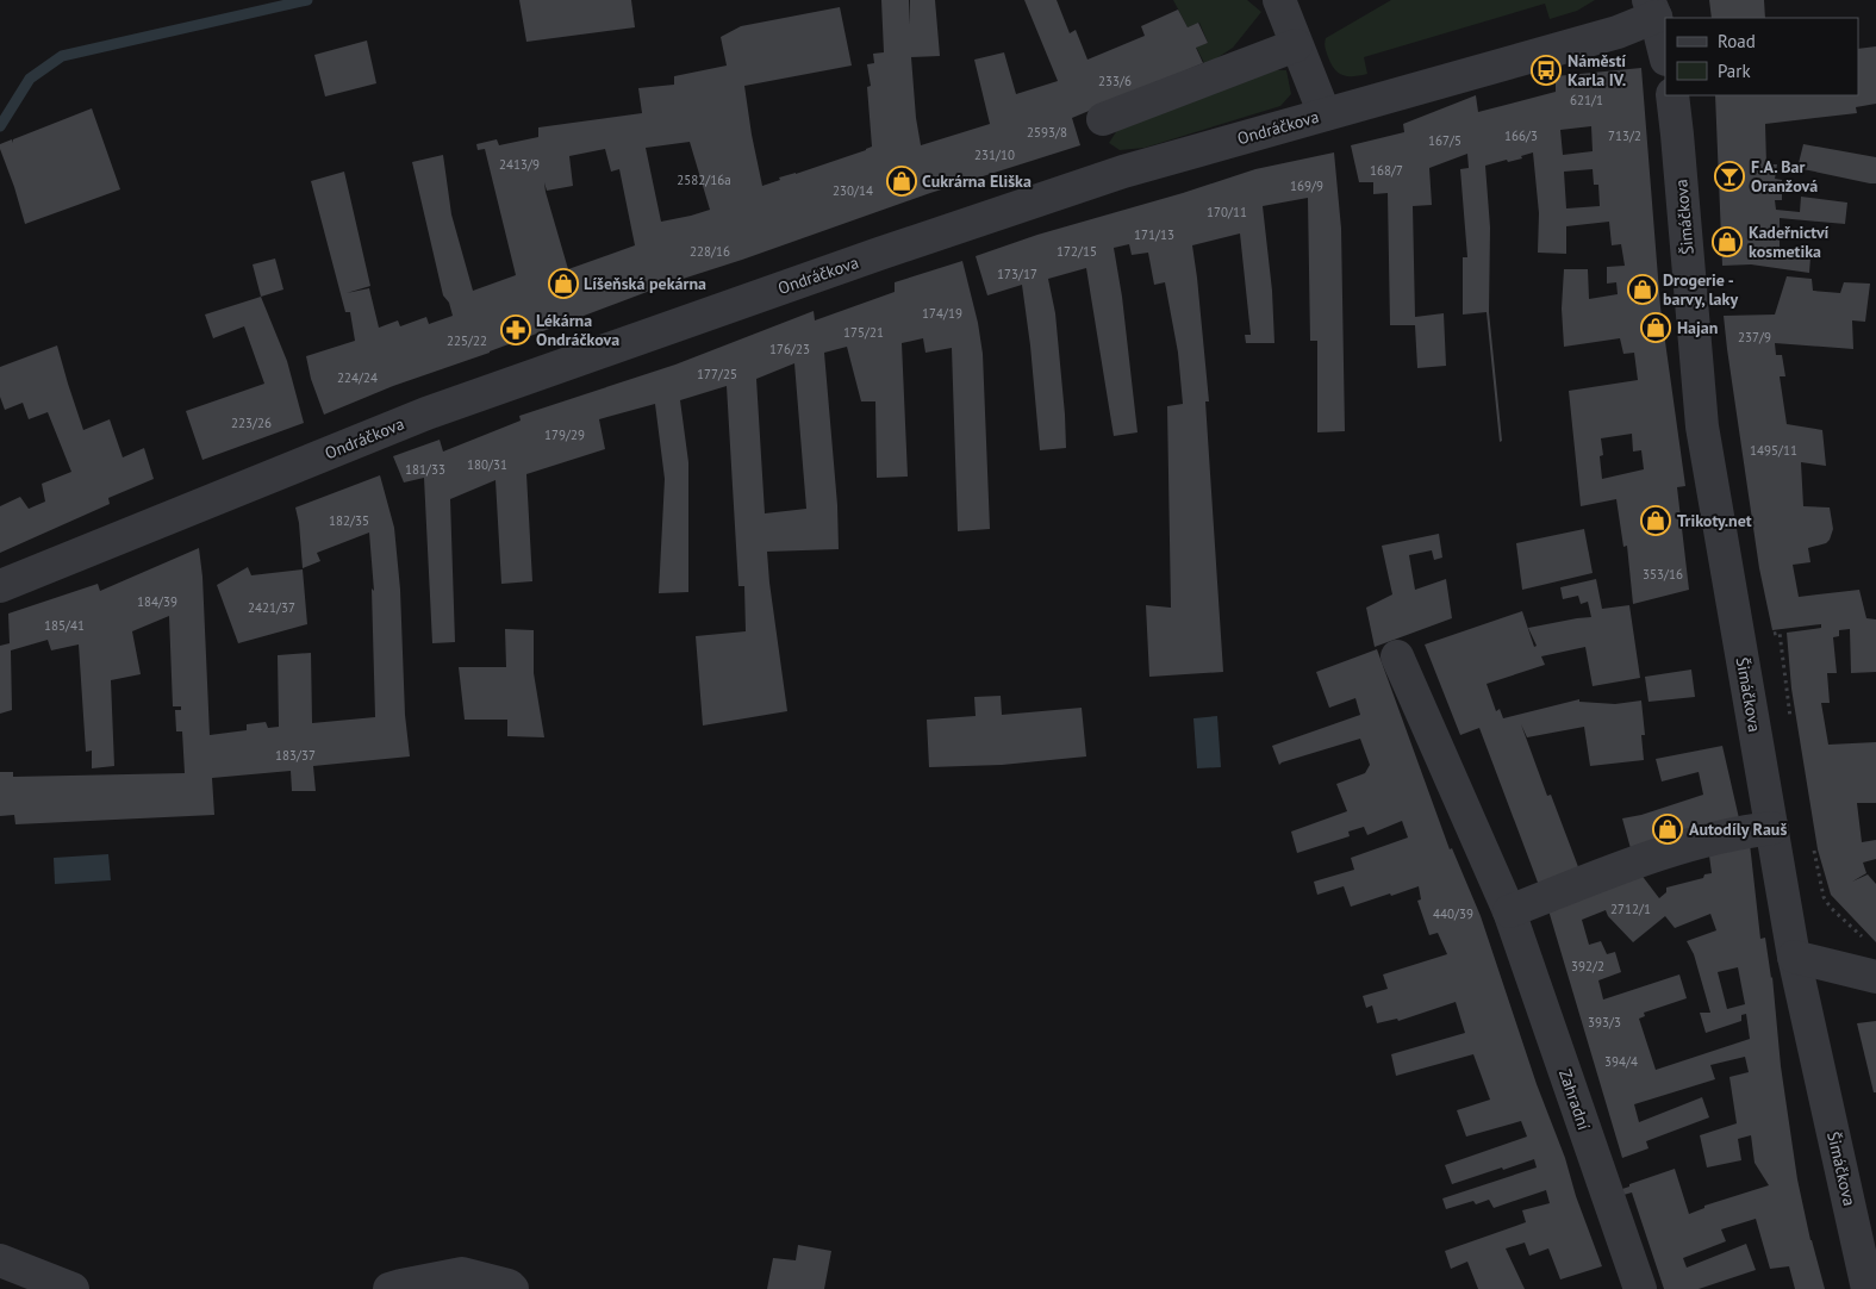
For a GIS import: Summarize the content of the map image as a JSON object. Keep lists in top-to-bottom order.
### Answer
{
  "streets": {
    "street": ["Ondráčkova", "Šimáčkova", "Zahradní"]
  },
  "places": {
    "bus stop": ["Náměstí Karla IV."],
    "bar": ["F.A. Bar Oranžová"],
    "shop": [
      "Cukrárna Eliška",
      "Kadeřnictví kosmetika",
      "Líšeňská pekárna",
      "Drogerie - barvy, laky",
      "Hajan",
      "Trikoty.net",
      "Autodíly Rauš"
    ],
    "pharmacy": ["Lékárna Ondráčkova"]
  },
  "house_numbers": [
    "233/6",
    "621/1",
    "2593/8",
    "166/3",
    "713/2",
    "167/5",
    "231/10",
    "2413/9",
    "168/7",
    "2582/16a",
    "169/9",
    "230/14",
    "170/11",
    "171/13",
    "228/16",
    "172/15",
    "173/17",
    "174/19",
    "175/21",
    "237/9",
    "225/22",
    "176/23",
    "177/25",
    "224/24",
    "223/26",
    "179/29",
    "1495/11",
    "180/31",
    "181/33",
    "182/35",
    "353/16",
    "184/39",
    "2421/37",
    "185/41",
    "183/37",
    "2712/1",
    "440/39",
    "392/2",
    "393/3",
    "394/4"
  ],
  "legend": ["Road", "Park"]
}
